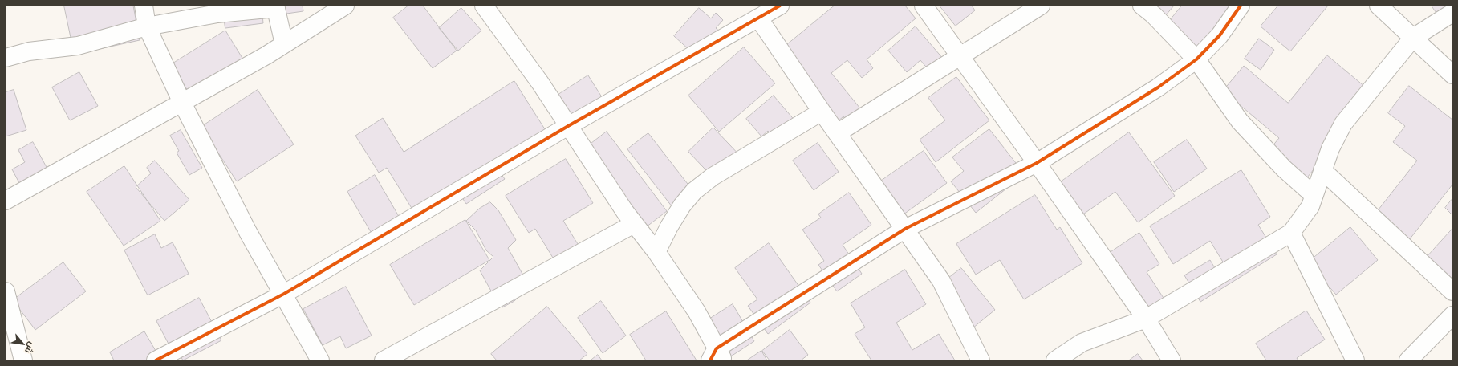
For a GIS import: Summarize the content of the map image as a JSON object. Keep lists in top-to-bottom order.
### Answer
{
  "north": "bottom right"
}
